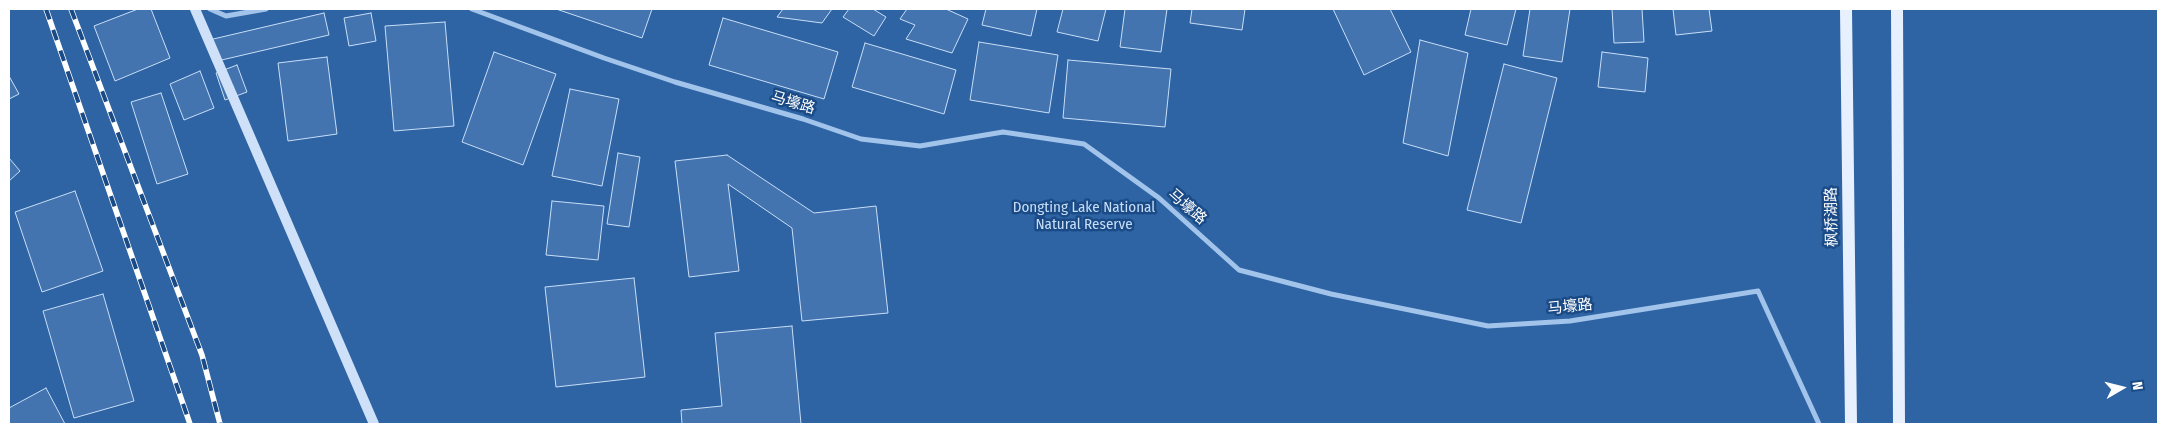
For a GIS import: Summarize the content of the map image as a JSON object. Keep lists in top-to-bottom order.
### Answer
{
  "streets": {
    "main road": ["枫桥湖路"],
    "street": ["马壕路"]
  },
  "parks": ["Dongting Lake National Natural Reserve"],
  "north": "right"
}
